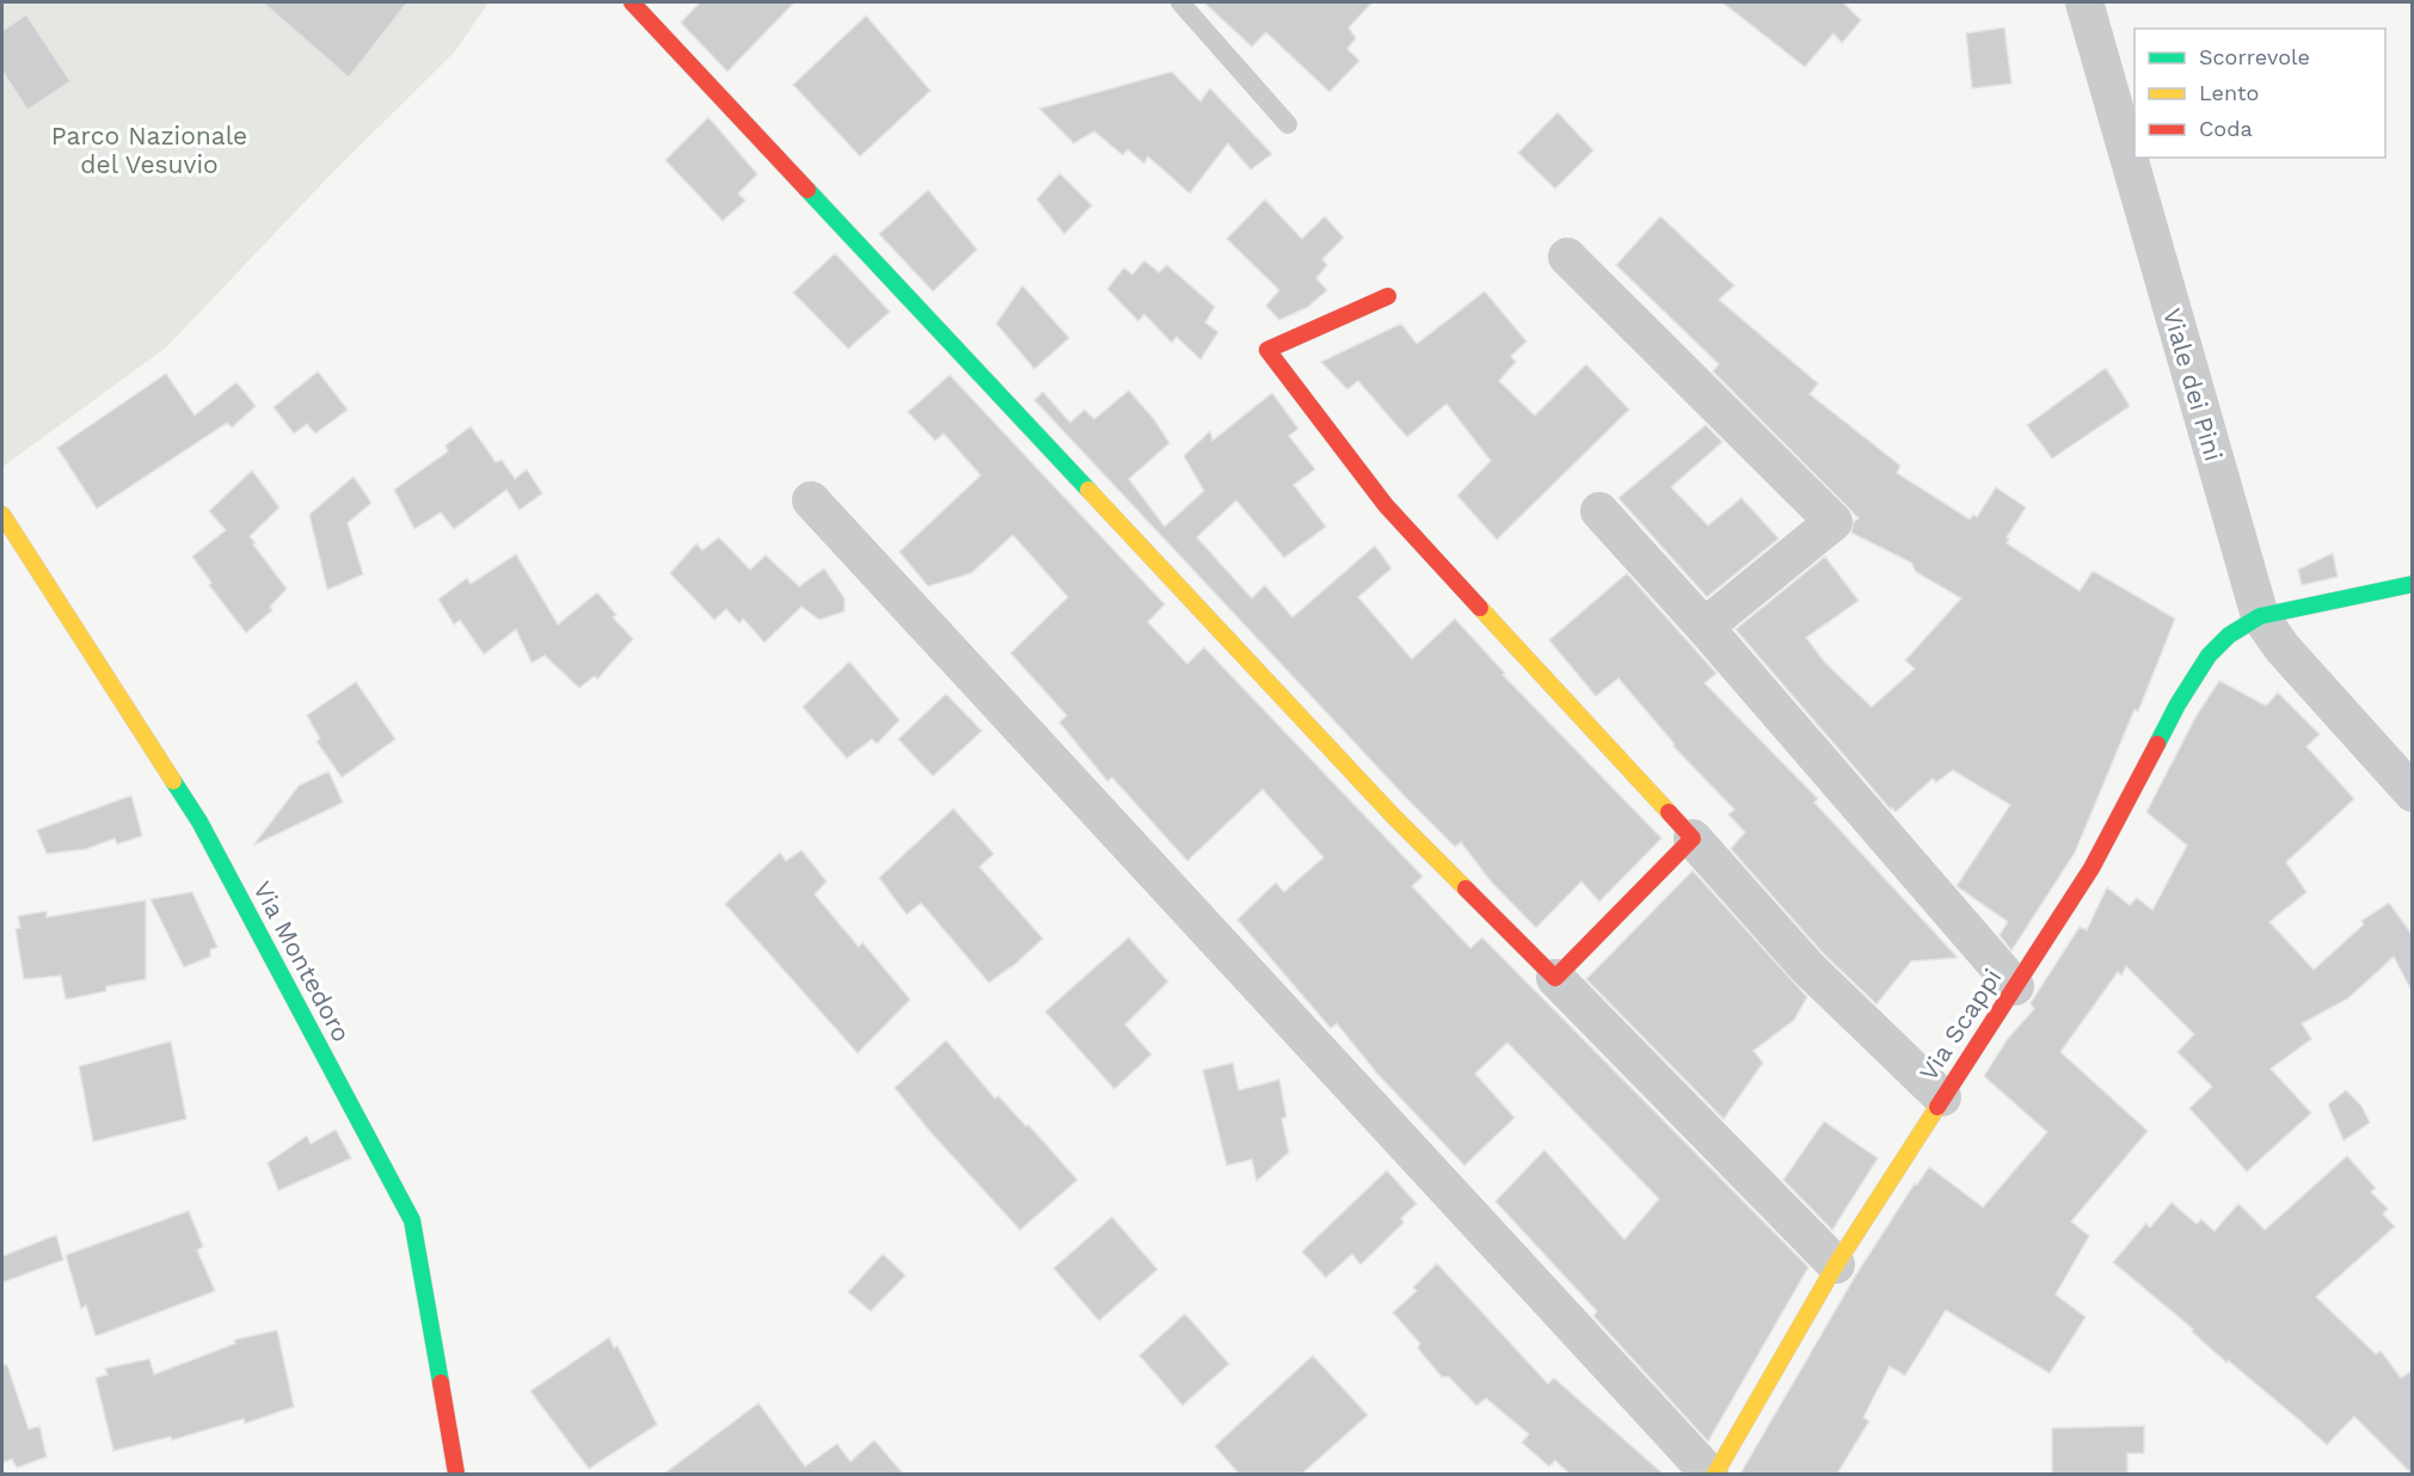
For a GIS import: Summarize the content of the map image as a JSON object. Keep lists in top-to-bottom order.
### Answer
{
  "streets": {
    "street": ["Viale dei Pini", "Via Montedoro", "Via Scappi"]
  },
  "crossings": [
    ["Viale dei Pini", "Via Scappi"]
  ],
  "parks": ["Parco Nazionale del Vesuvio"],
  "legend": ["Scorrevole", "Lento", "Coda"]
}
